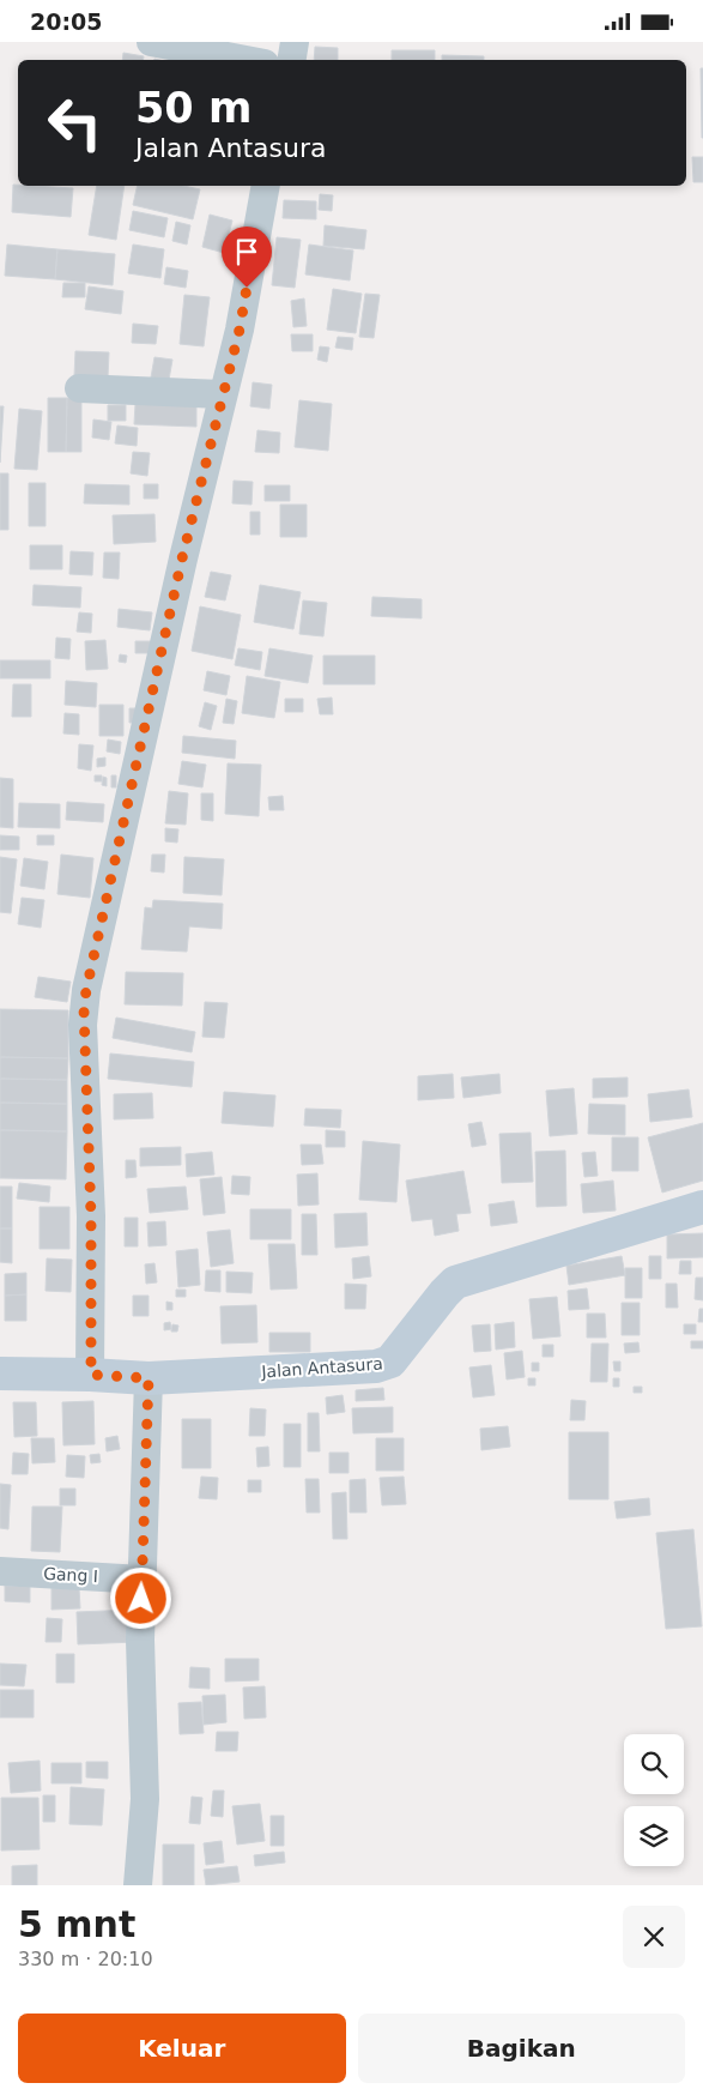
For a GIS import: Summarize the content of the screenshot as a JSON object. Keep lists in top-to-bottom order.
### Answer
{
  "streets": {
    "main road": ["Jalan Antasura"],
    "street": ["Gang I"]
  },
  "page": {
    "status": "20:05",
    "turn": ["50 m", "Jalan Antasura"],
    "heading": ["5 mnt", "330 m · 20:10"],
    "buttons": ["Keluar", "Bagikan"]
  }
}
